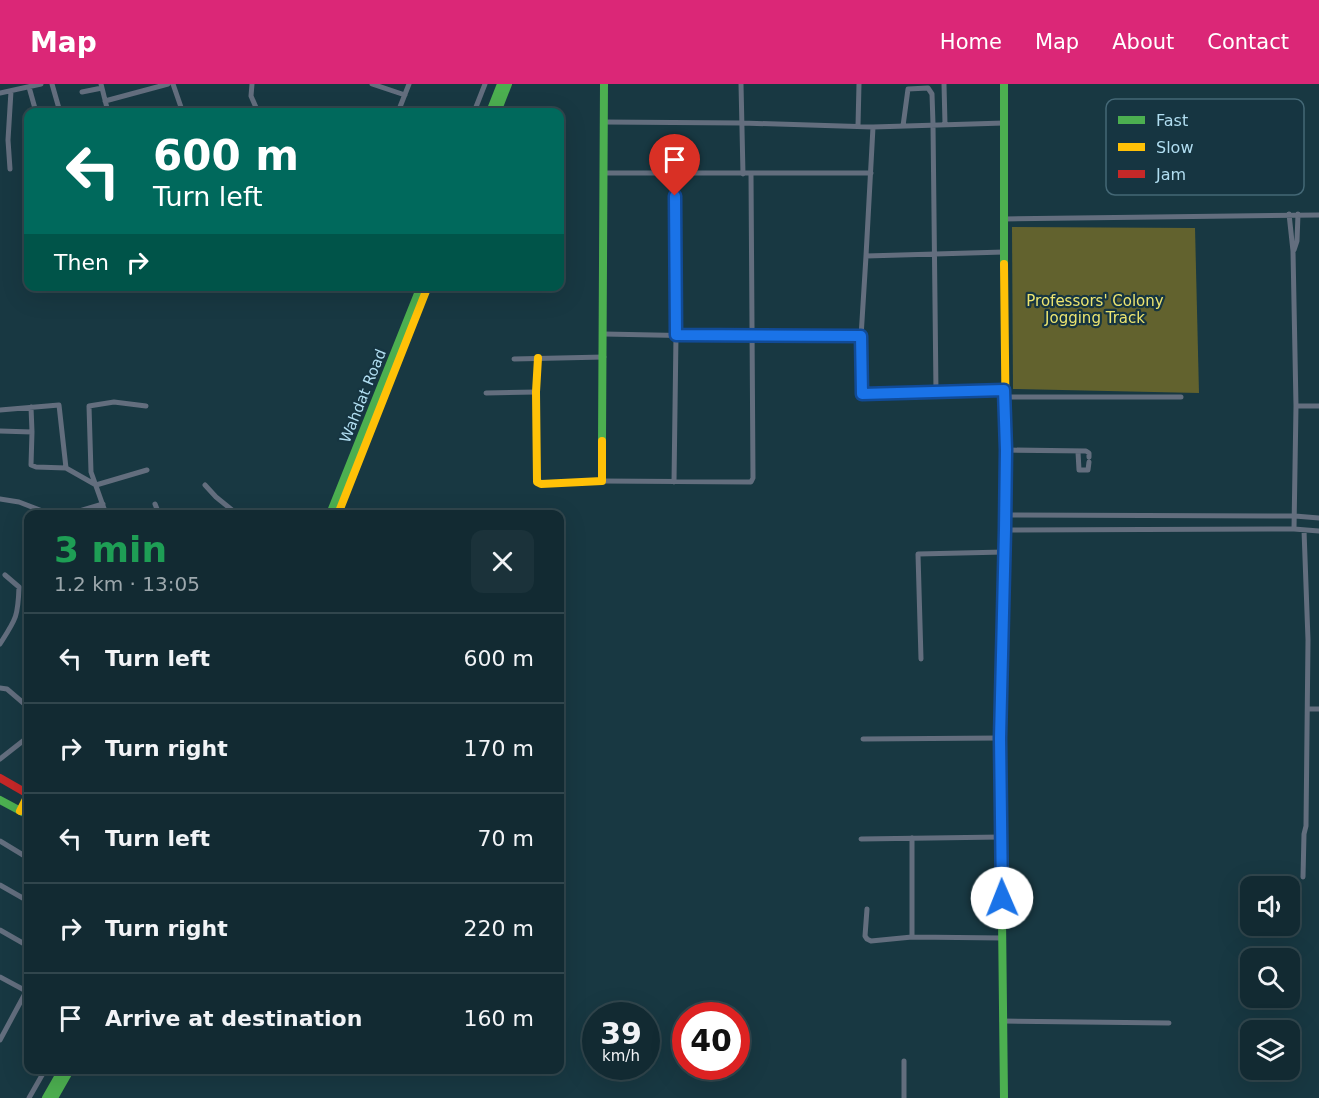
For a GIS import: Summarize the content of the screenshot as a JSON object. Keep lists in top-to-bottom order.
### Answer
{
  "streets": {
    "street": ["Wahdat Road"]
  },
  "parks": ["Professors' Colony Jogging Track"],
  "legend": ["Fast", "Slow", "Jam"],
  "page": {
    "header": "Map",
    "nav": [
      "Home",
      "Map",
      "About",
      "Contact"
    ],
    "turn": ["600 m", "Turn left"],
    "then": "Then",
    "heading": ["3 min", "1.2 km · 13:05"],
    "list": [
      {
        "name": "Turn left",
        "value": "600 m"
      },
      {
        "name": "Turn right",
        "value": "170 m"
      },
      {
        "name": "Turn left",
        "value": "70 m"
      },
      {
        "name": "Turn right",
        "value": "220 m"
      },
      {
        "name": "Arrive at destination",
        "value": "160 m"
      }
    ],
    "speed": "39 km/h",
    "limit": "40"
  }
}
